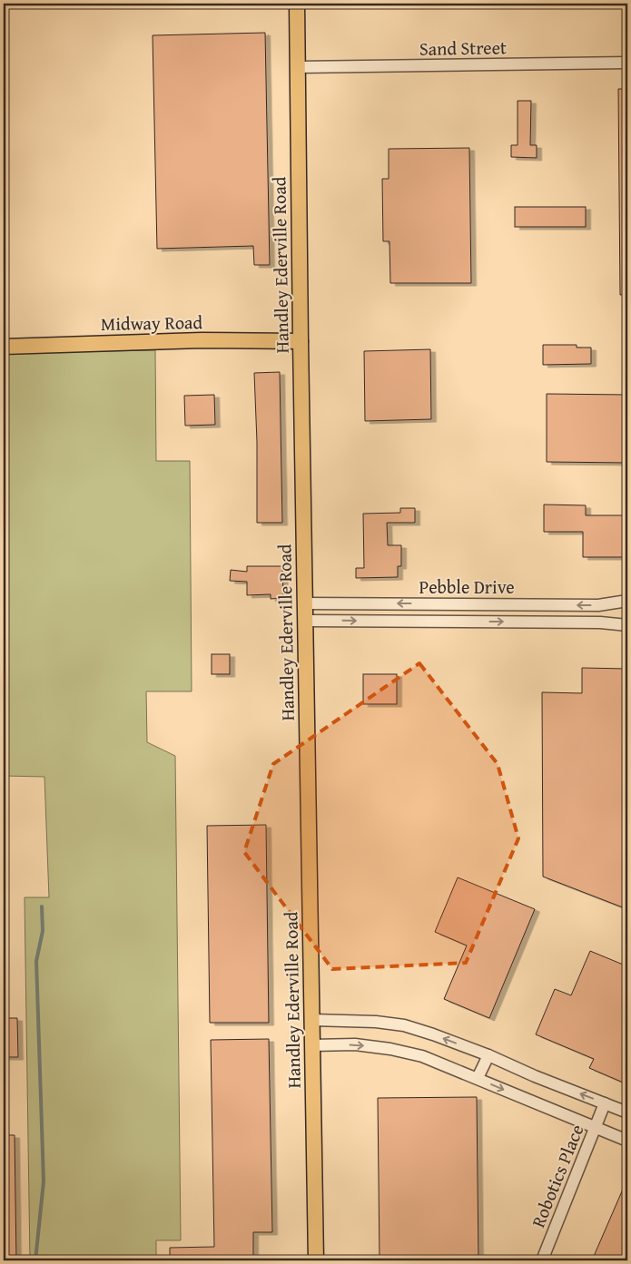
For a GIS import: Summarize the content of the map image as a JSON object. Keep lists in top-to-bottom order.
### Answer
{
  "streets": {
    "main road": ["Handley Ederville Road", "Midway Road"],
    "street": ["Sand Street", "Pebble Drive", "Robotics Place"]
  },
  "crossings": [
    ["Sand Street", "Handley Ederville Road"],
    ["Handley Ederville Road", "Midway Road"],
    ["Handley Ederville Road", "Pebble Drive"]
  ]
}
